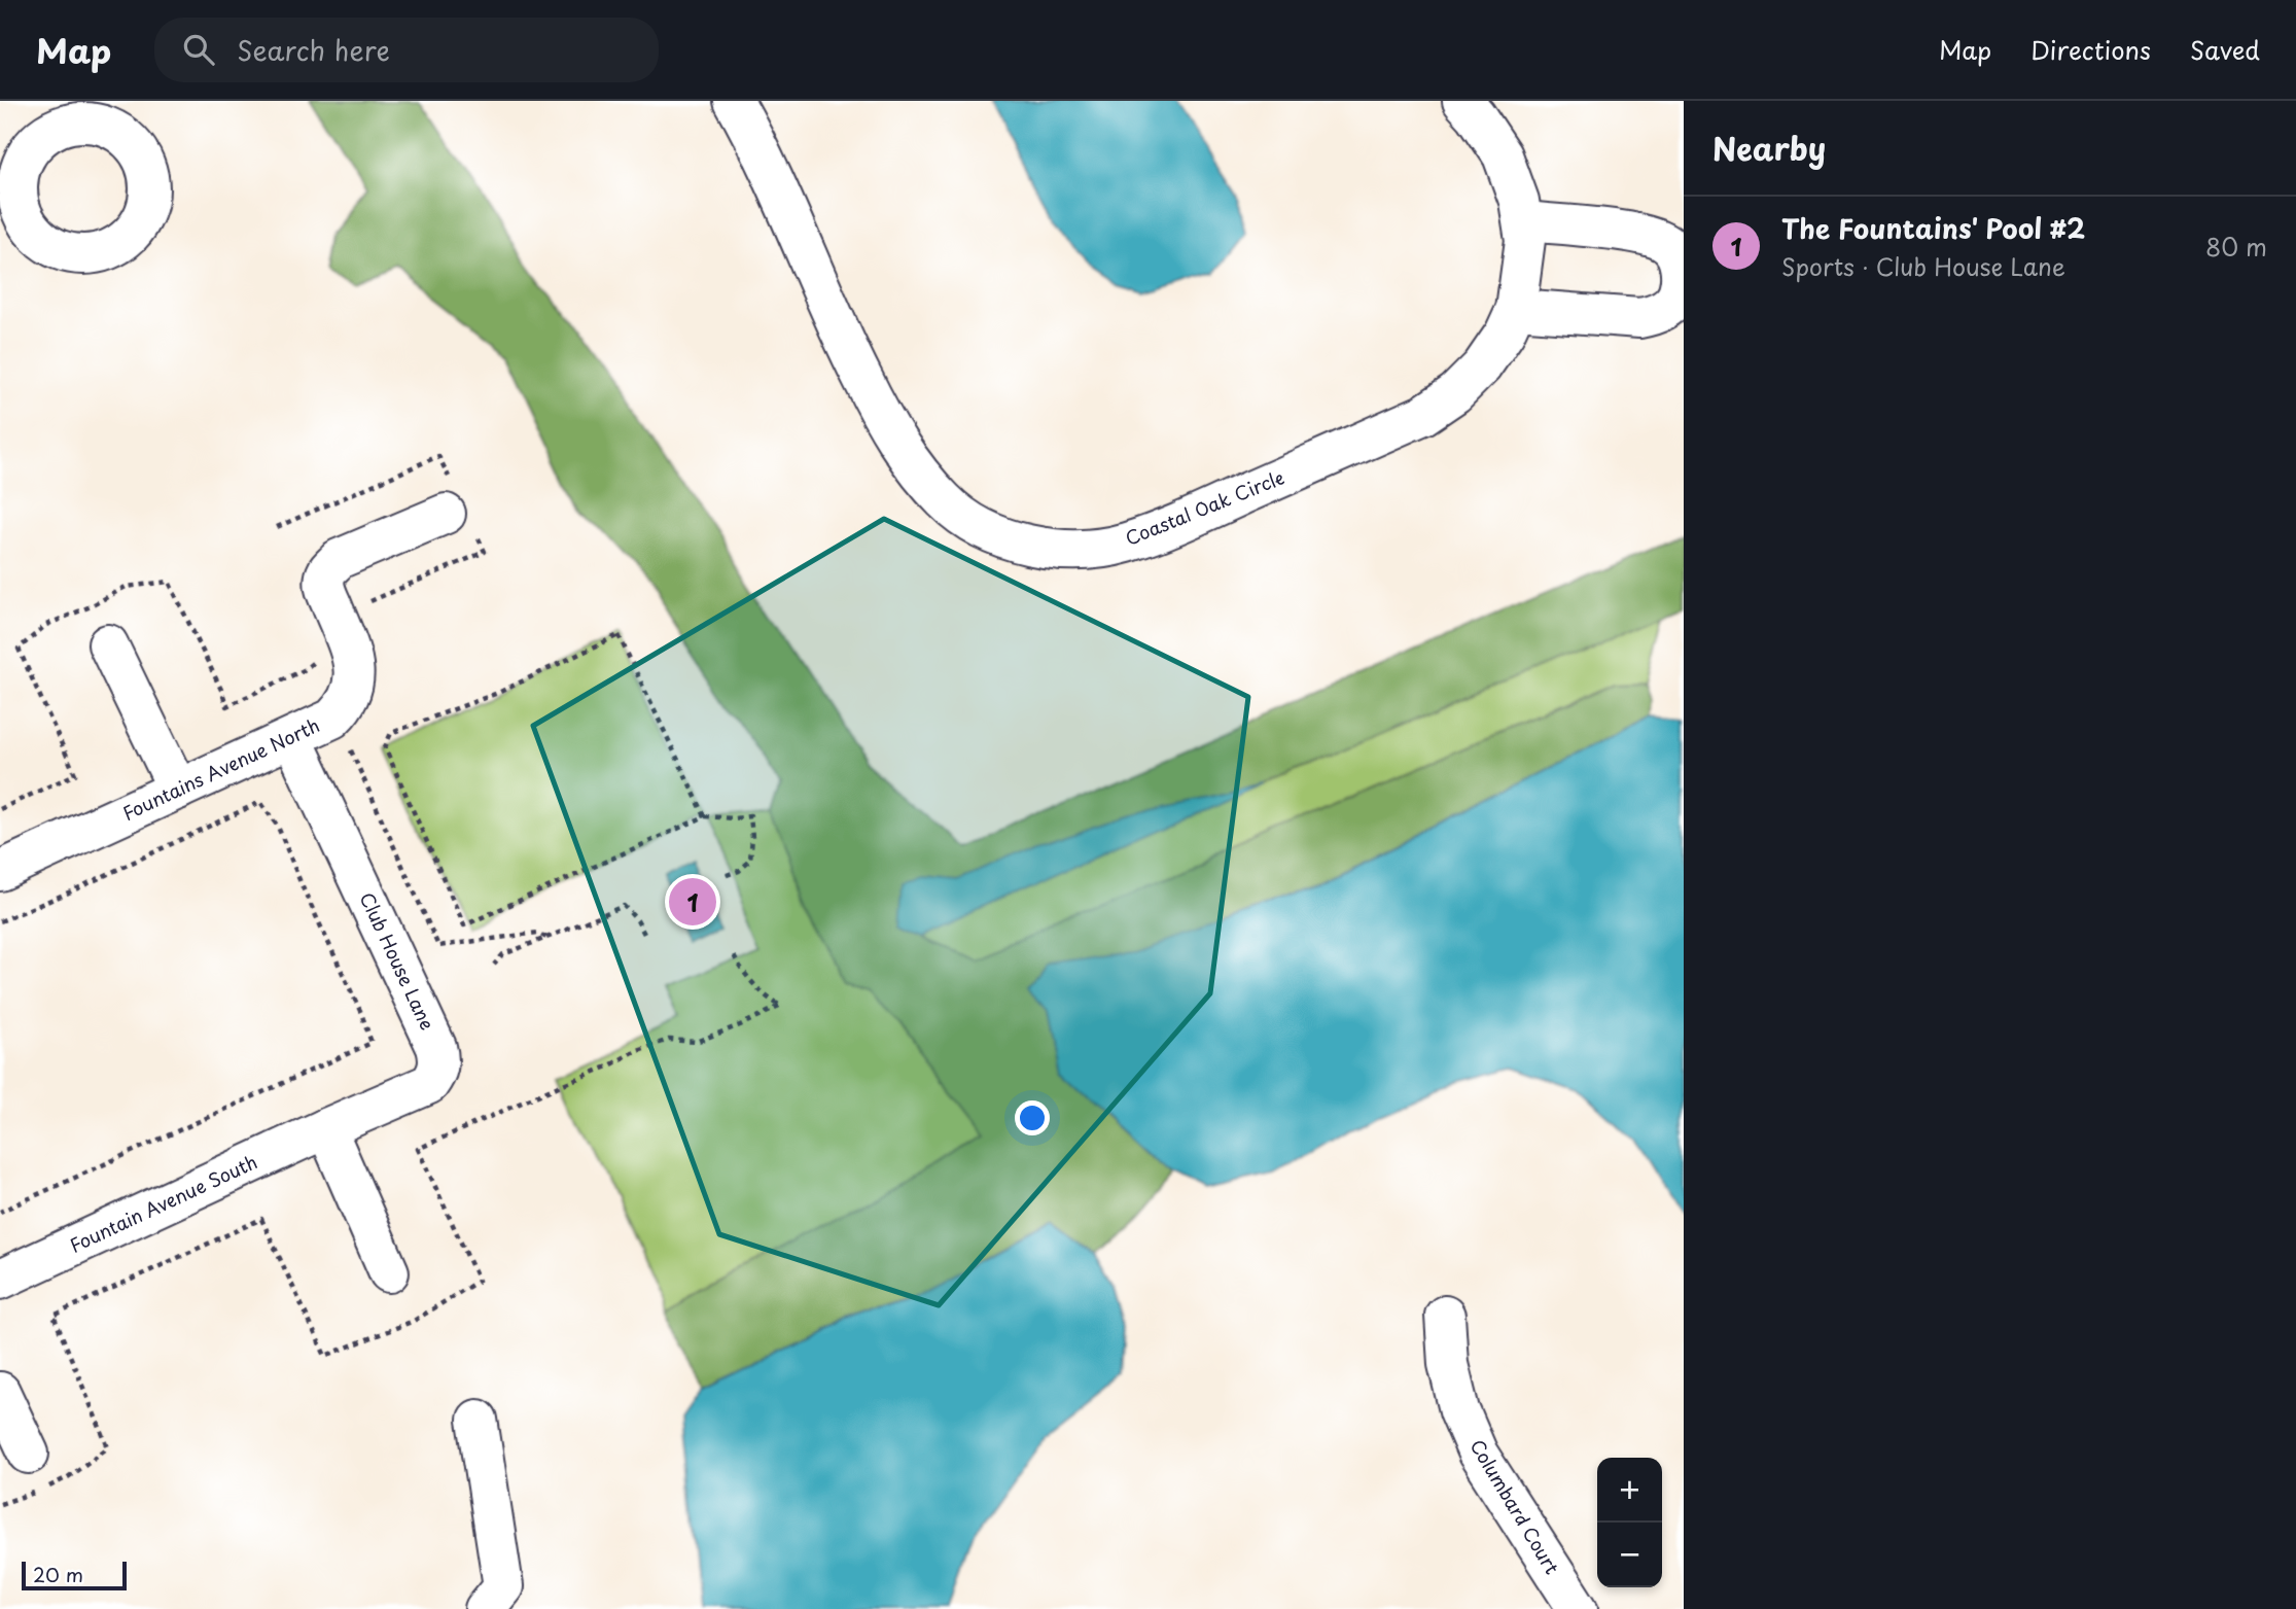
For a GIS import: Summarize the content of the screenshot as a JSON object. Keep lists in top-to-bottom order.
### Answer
{
  "streets": {
    "street": [
      "Coastal Oak Circle",
      "Fountains Avenue North",
      "Club House Lane",
      "Fountain Avenue South",
      "Columbard Court"
    ]
  },
  "crossings": [
    ["Fountains Avenue North", "Club House Lane"],
    ["Club House Lane", "Fountain Avenue South"]
  ],
  "scale_bar": "20 m",
  "page": {
    "header": "Map",
    "search": "Search here",
    "nav": ["Map", "Directions", "Saved"],
    "heading": "Nearby",
    "list": [
      {
        "mark": "1",
        "name": "The Fountains' Pool #2",
        "note": "Sports · Club House Lane",
        "value": "80 m"
      }
    ],
    "pins": "1",
    "map_buttons": ["+", "−"],
    "scale": "20 m"
  }
}
